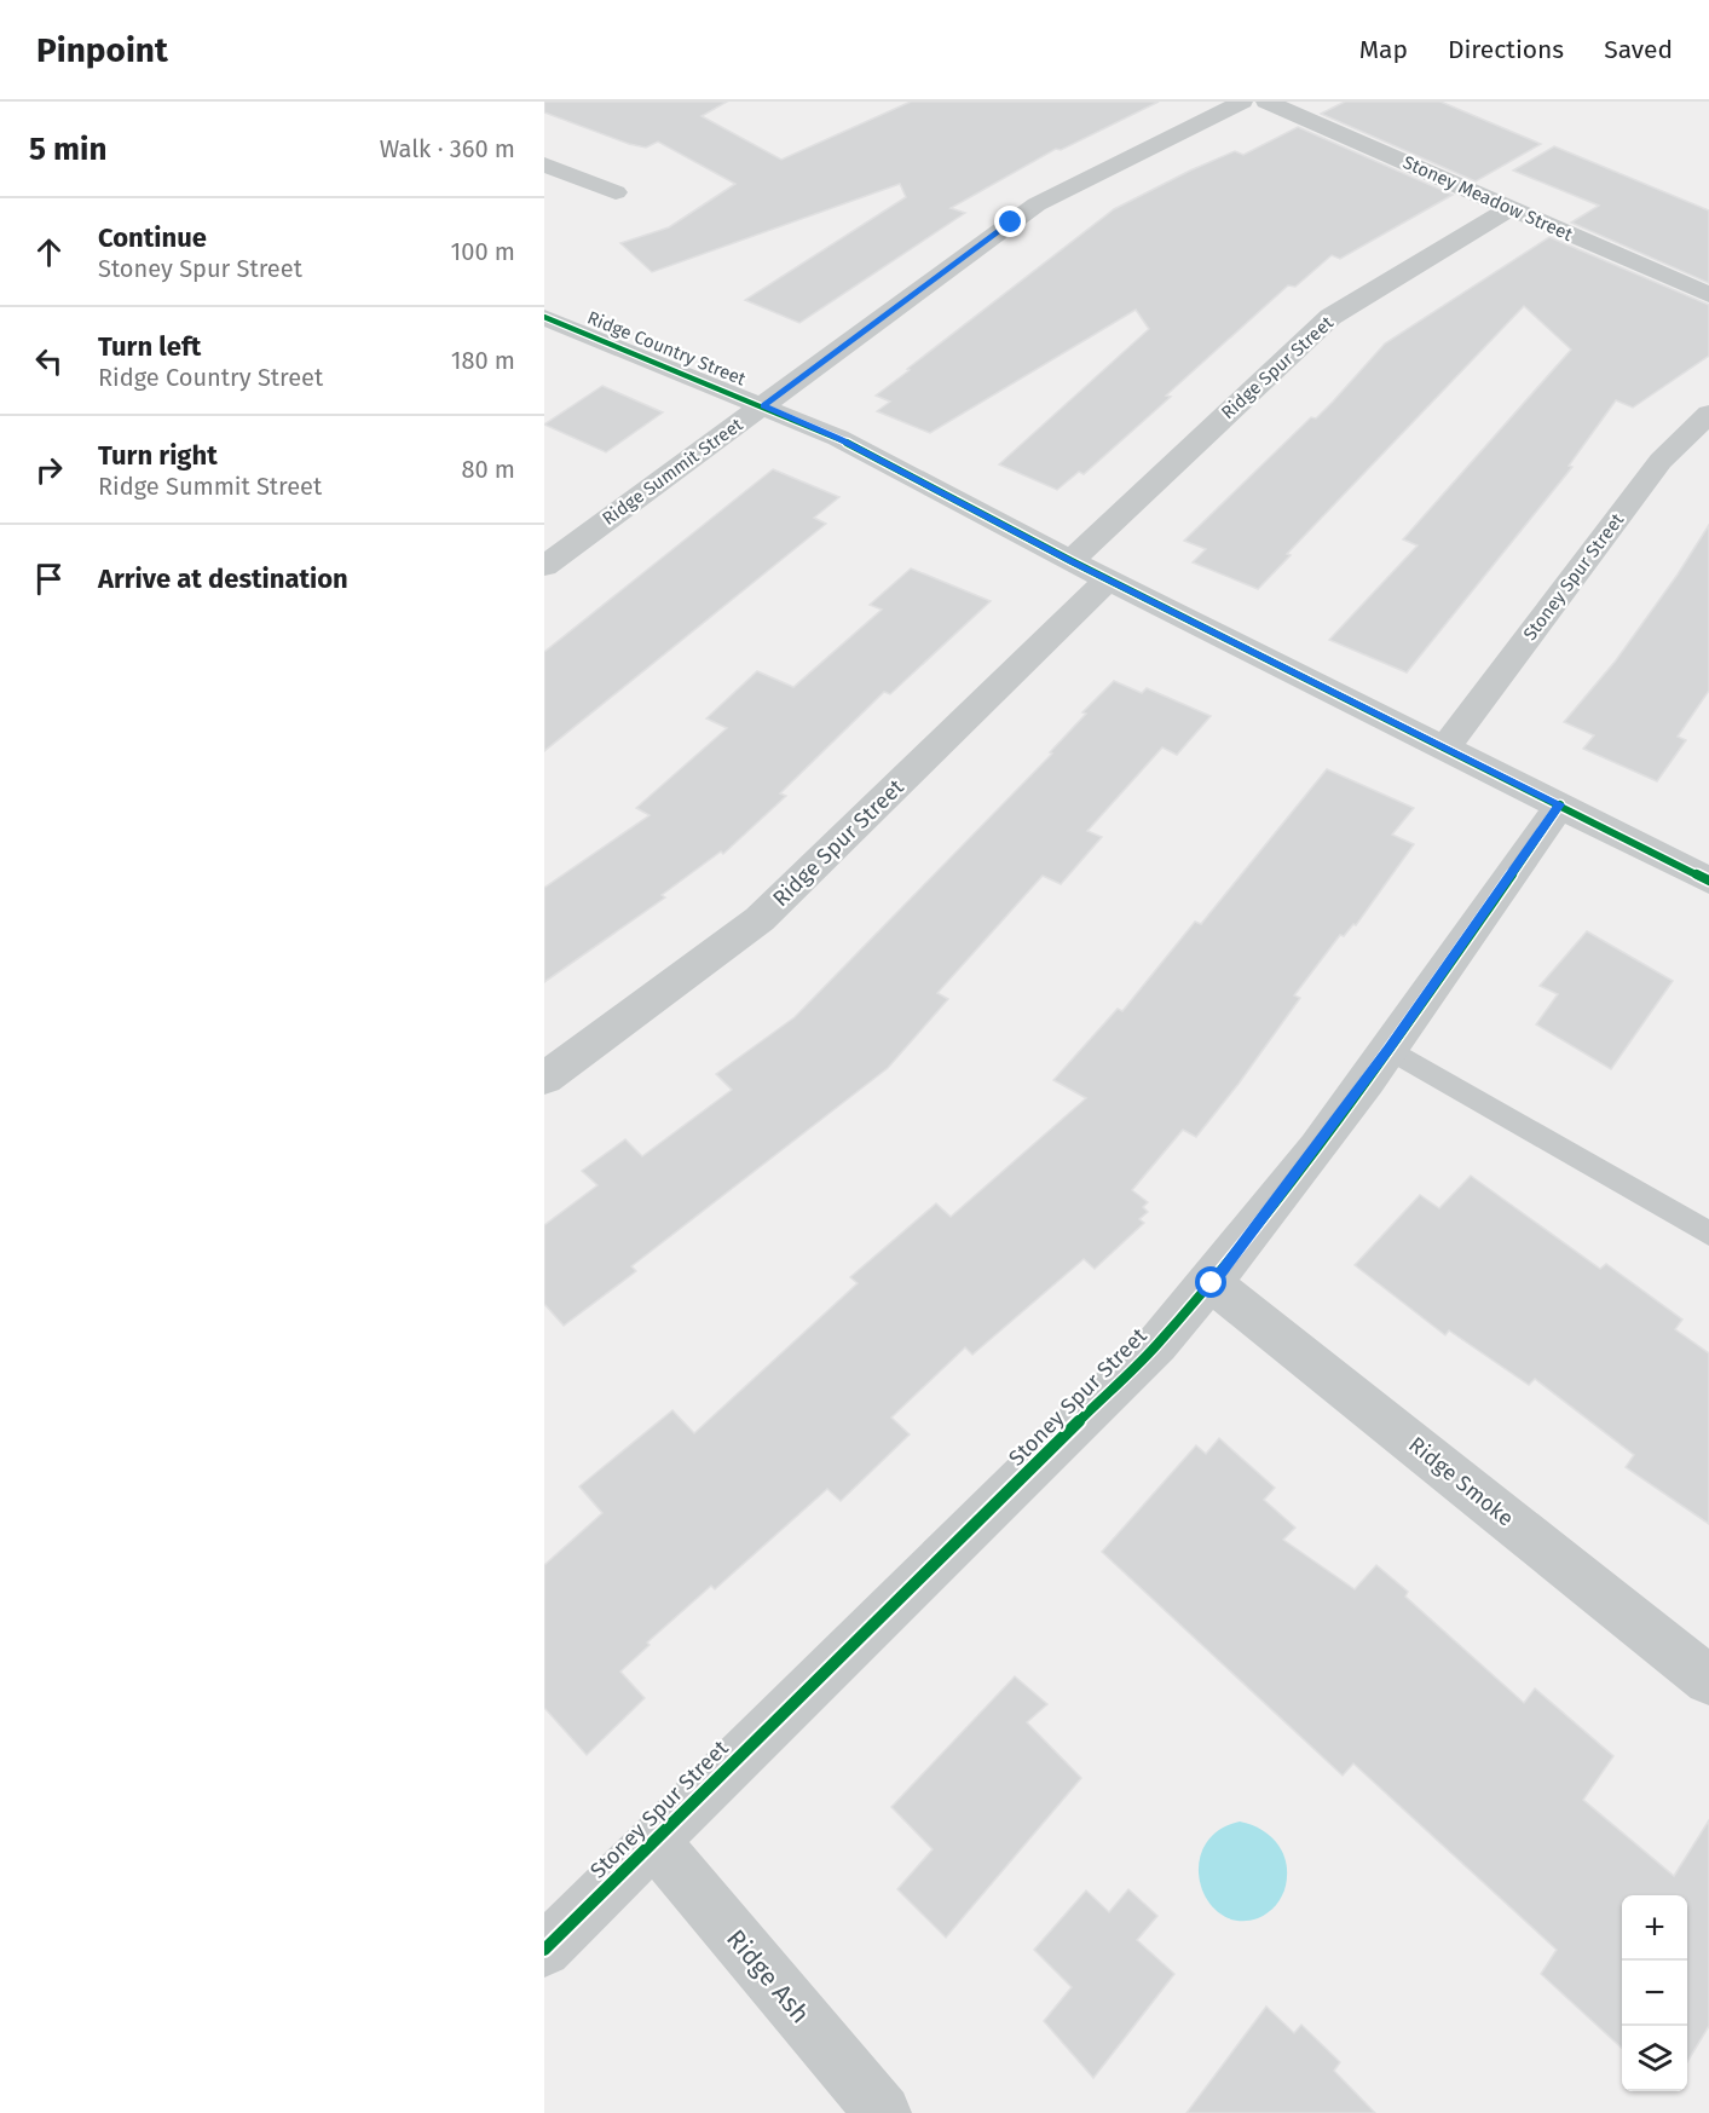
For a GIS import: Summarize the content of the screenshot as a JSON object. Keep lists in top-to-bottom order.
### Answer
{
  "streets": {
    "street": [
      "Stoney Meadow Street",
      "Ridge Country Street",
      "Ridge Spur Street",
      "Ridge Summit Street",
      "Stoney Spur Street",
      "Ridge Smoke",
      "Ridge Ash"
    ]
  },
  "crossings": [
    ["Stoney Meadow Street", "Ridge Spur Street"],
    ["Ridge Country Street", "Ridge Spur Street"],
    ["Ridge Country Street", "Ridge Summit Street"],
    ["Ridge Country Street", "Stoney Spur Street"],
    ["Stoney Spur Street", "Ridge Smoke"],
    ["Stoney Spur Street", "Ridge Ash"]
  ],
  "page": {
    "header": "Pinpoint",
    "nav": ["Map", "Directions", "Saved"],
    "heading": ["5 min", "Walk · 360 m"],
    "list": [
      ["Continue", "Stoney Spur Street", "100 m"],
      ["Turn left", "Ridge Country Street", "180 m"],
      ["Turn right", "Ridge Summit Street", "80 m"],
      "Arrive at destination"
    ],
    "map_buttons": ["+", "−"]
  }
}
